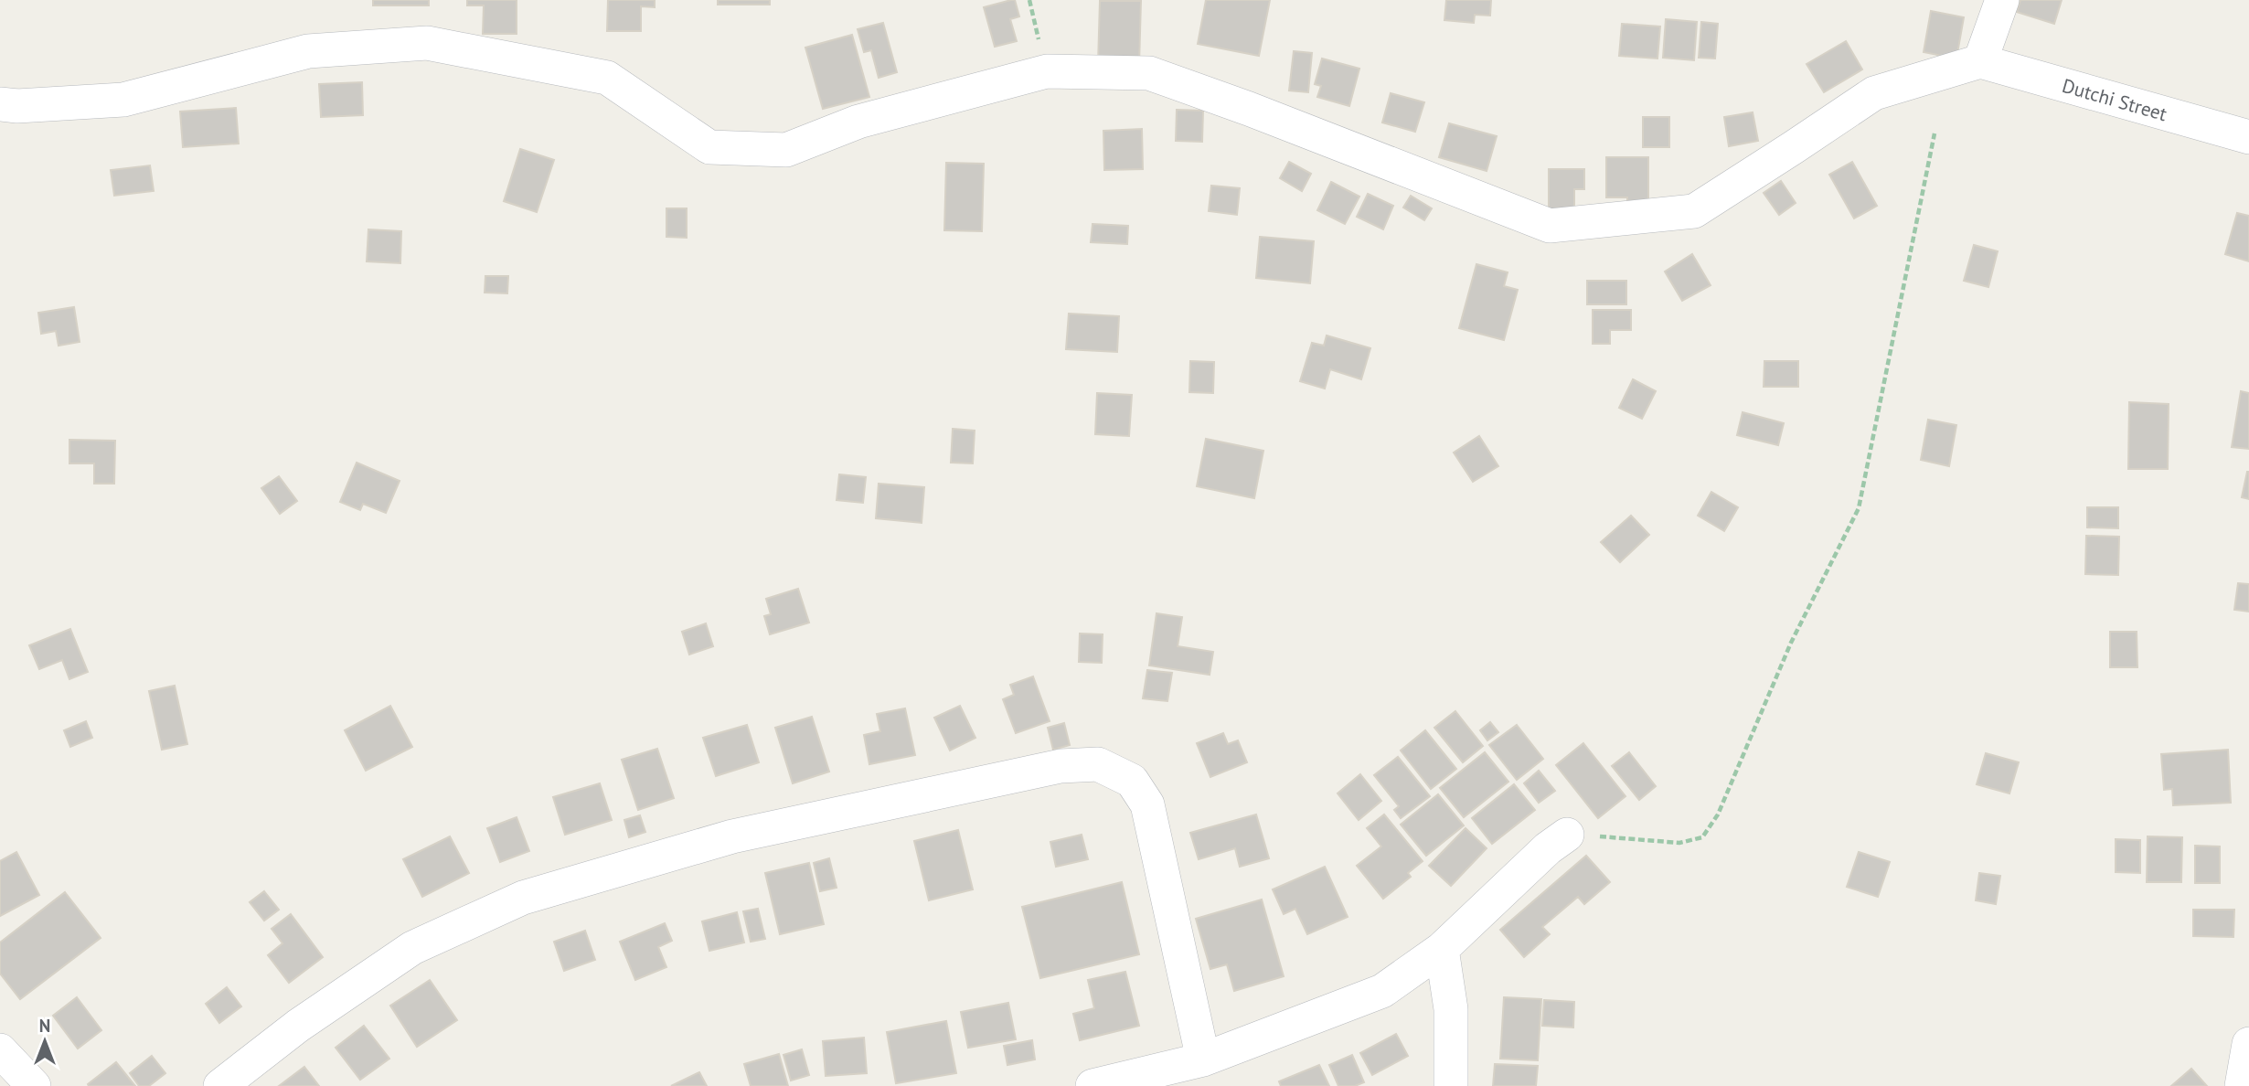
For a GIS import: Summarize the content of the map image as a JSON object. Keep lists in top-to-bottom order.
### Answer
{
  "streets": {
    "street": ["Dutchi Street"]
  },
  "north": "top"
}
